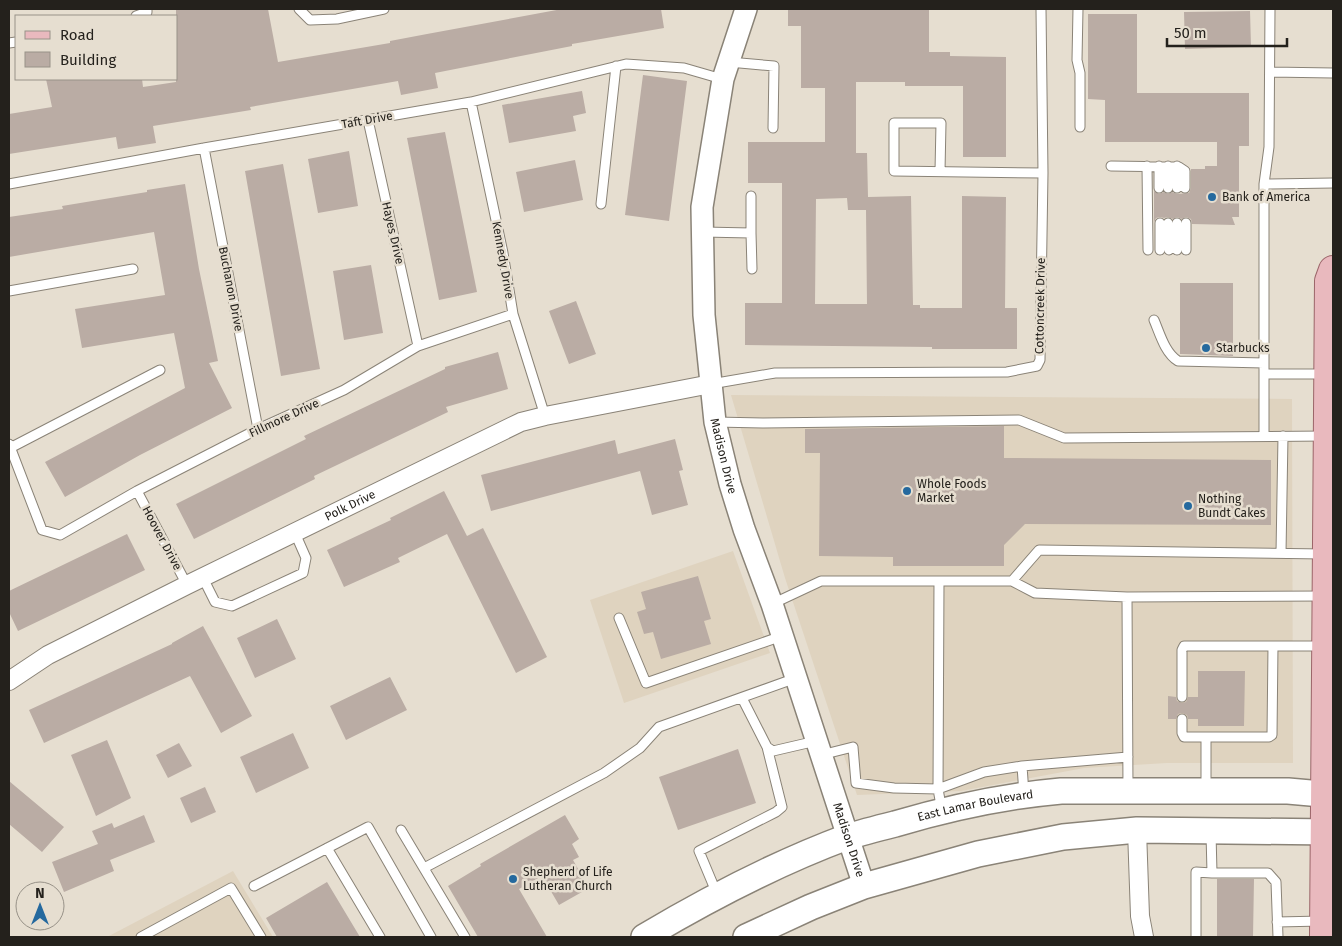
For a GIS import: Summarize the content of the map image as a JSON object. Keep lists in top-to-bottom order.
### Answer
{
  "streets": {
    "main road": ["East Lamar Boulevard"],
    "street": ["Madison Drive", "Polk Drive"],
    "lane": [
      "Taft Drive",
      "Hayes Drive",
      "Kennedy Drive",
      "Buchanon Drive",
      "Cottoncreek Drive",
      "Fillmore Drive",
      "Hoover Drive"
    ]
  },
  "crossings": [
    ["Taft Drive", "Hayes Drive"],
    ["Taft Drive", "Kennedy Drive"],
    ["Taft Drive", "Buchanon Drive"],
    ["Taft Drive", "Madison Drive"],
    ["Hayes Drive", "Fillmore Drive"],
    ["Kennedy Drive", "Fillmore Drive"],
    ["Kennedy Drive", "Polk Drive"],
    ["Buchanon Drive", "Fillmore Drive"],
    ["Cottoncreek Drive", "Madison Drive"],
    ["Cottoncreek Drive", "Polk Drive"],
    ["Fillmore Drive", "Hoover Drive"],
    ["Madison Drive", "Polk Drive"],
    ["Madison Drive", "East Lamar Boulevard"],
    ["Polk Drive", "Hoover Drive"]
  ],
  "places": [
    "Bank of America",
    "Starbucks",
    "Whole Foods Market",
    "Nothing Bundt Cakes",
    "Shepherd of Life Lutheran Church"
  ],
  "legend": ["Road", "Building"],
  "scale_bar": "50 m",
  "north": "top"
}
